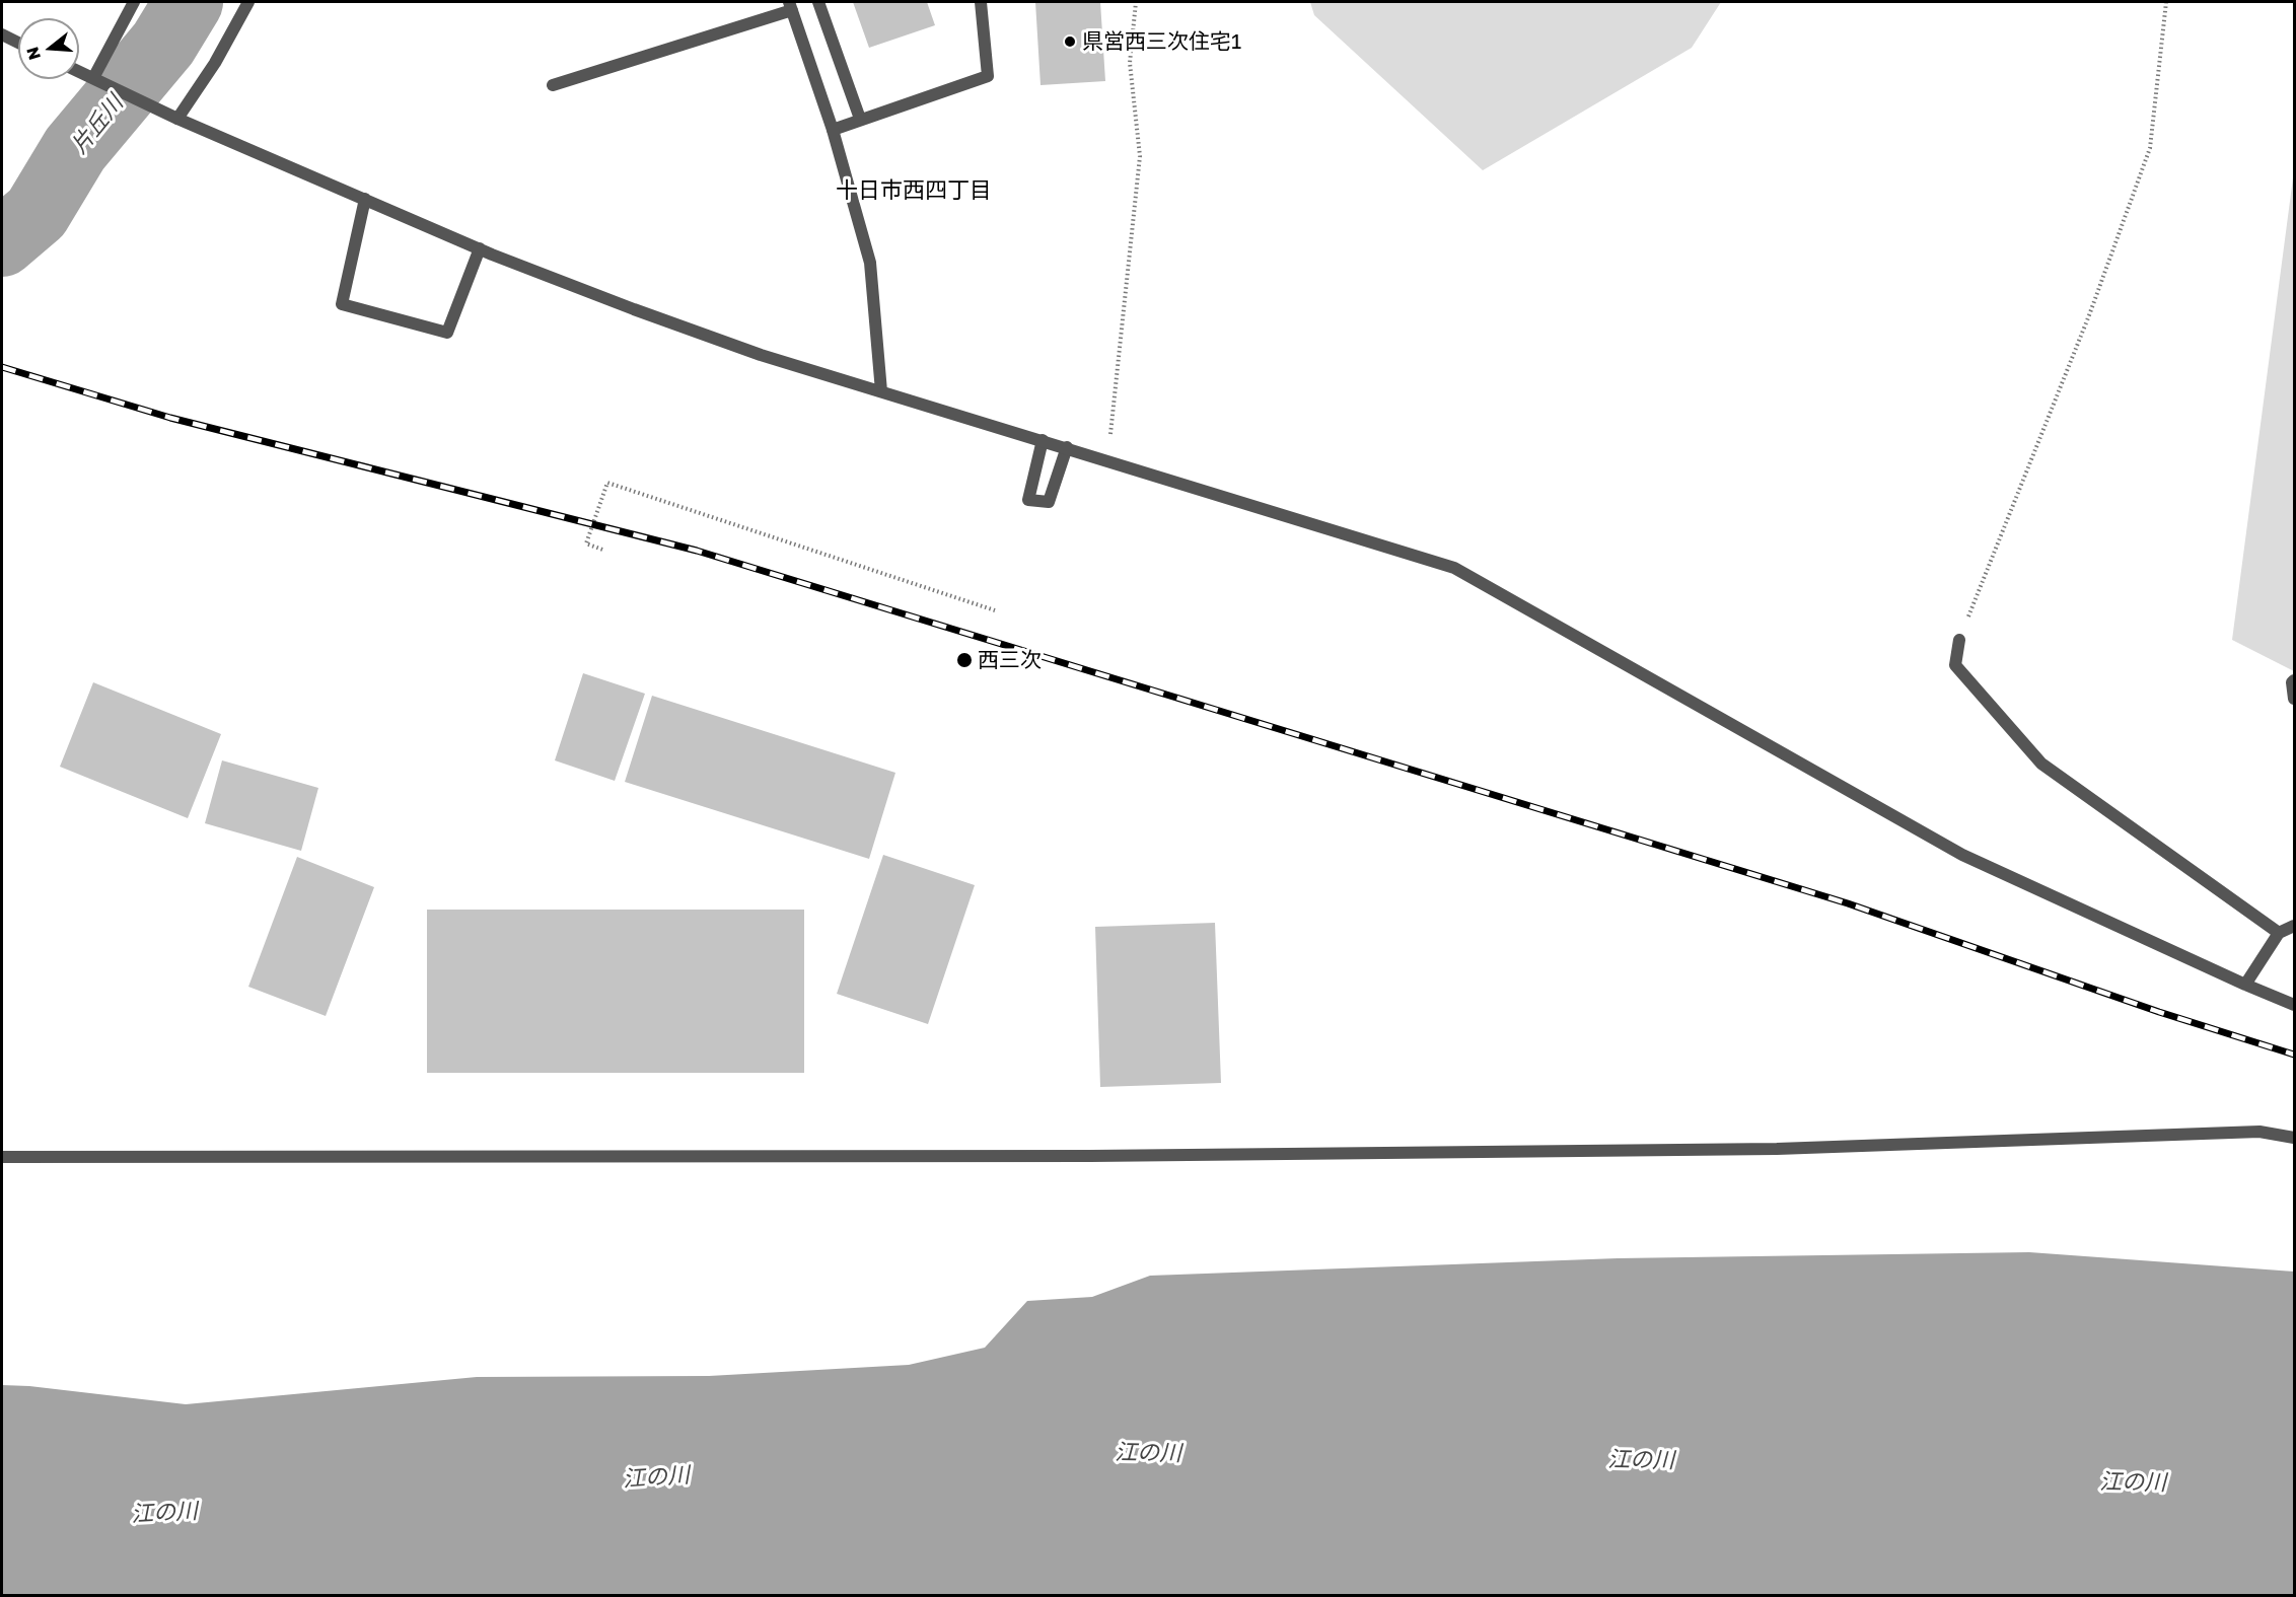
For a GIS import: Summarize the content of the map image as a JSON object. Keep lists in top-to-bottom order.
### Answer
{
  "districts": ["十日市西四丁目"],
  "water": ["片丘川", "江の川"],
  "places": ["県営西三次住宅1", "西三次"],
  "north": "left"
}
